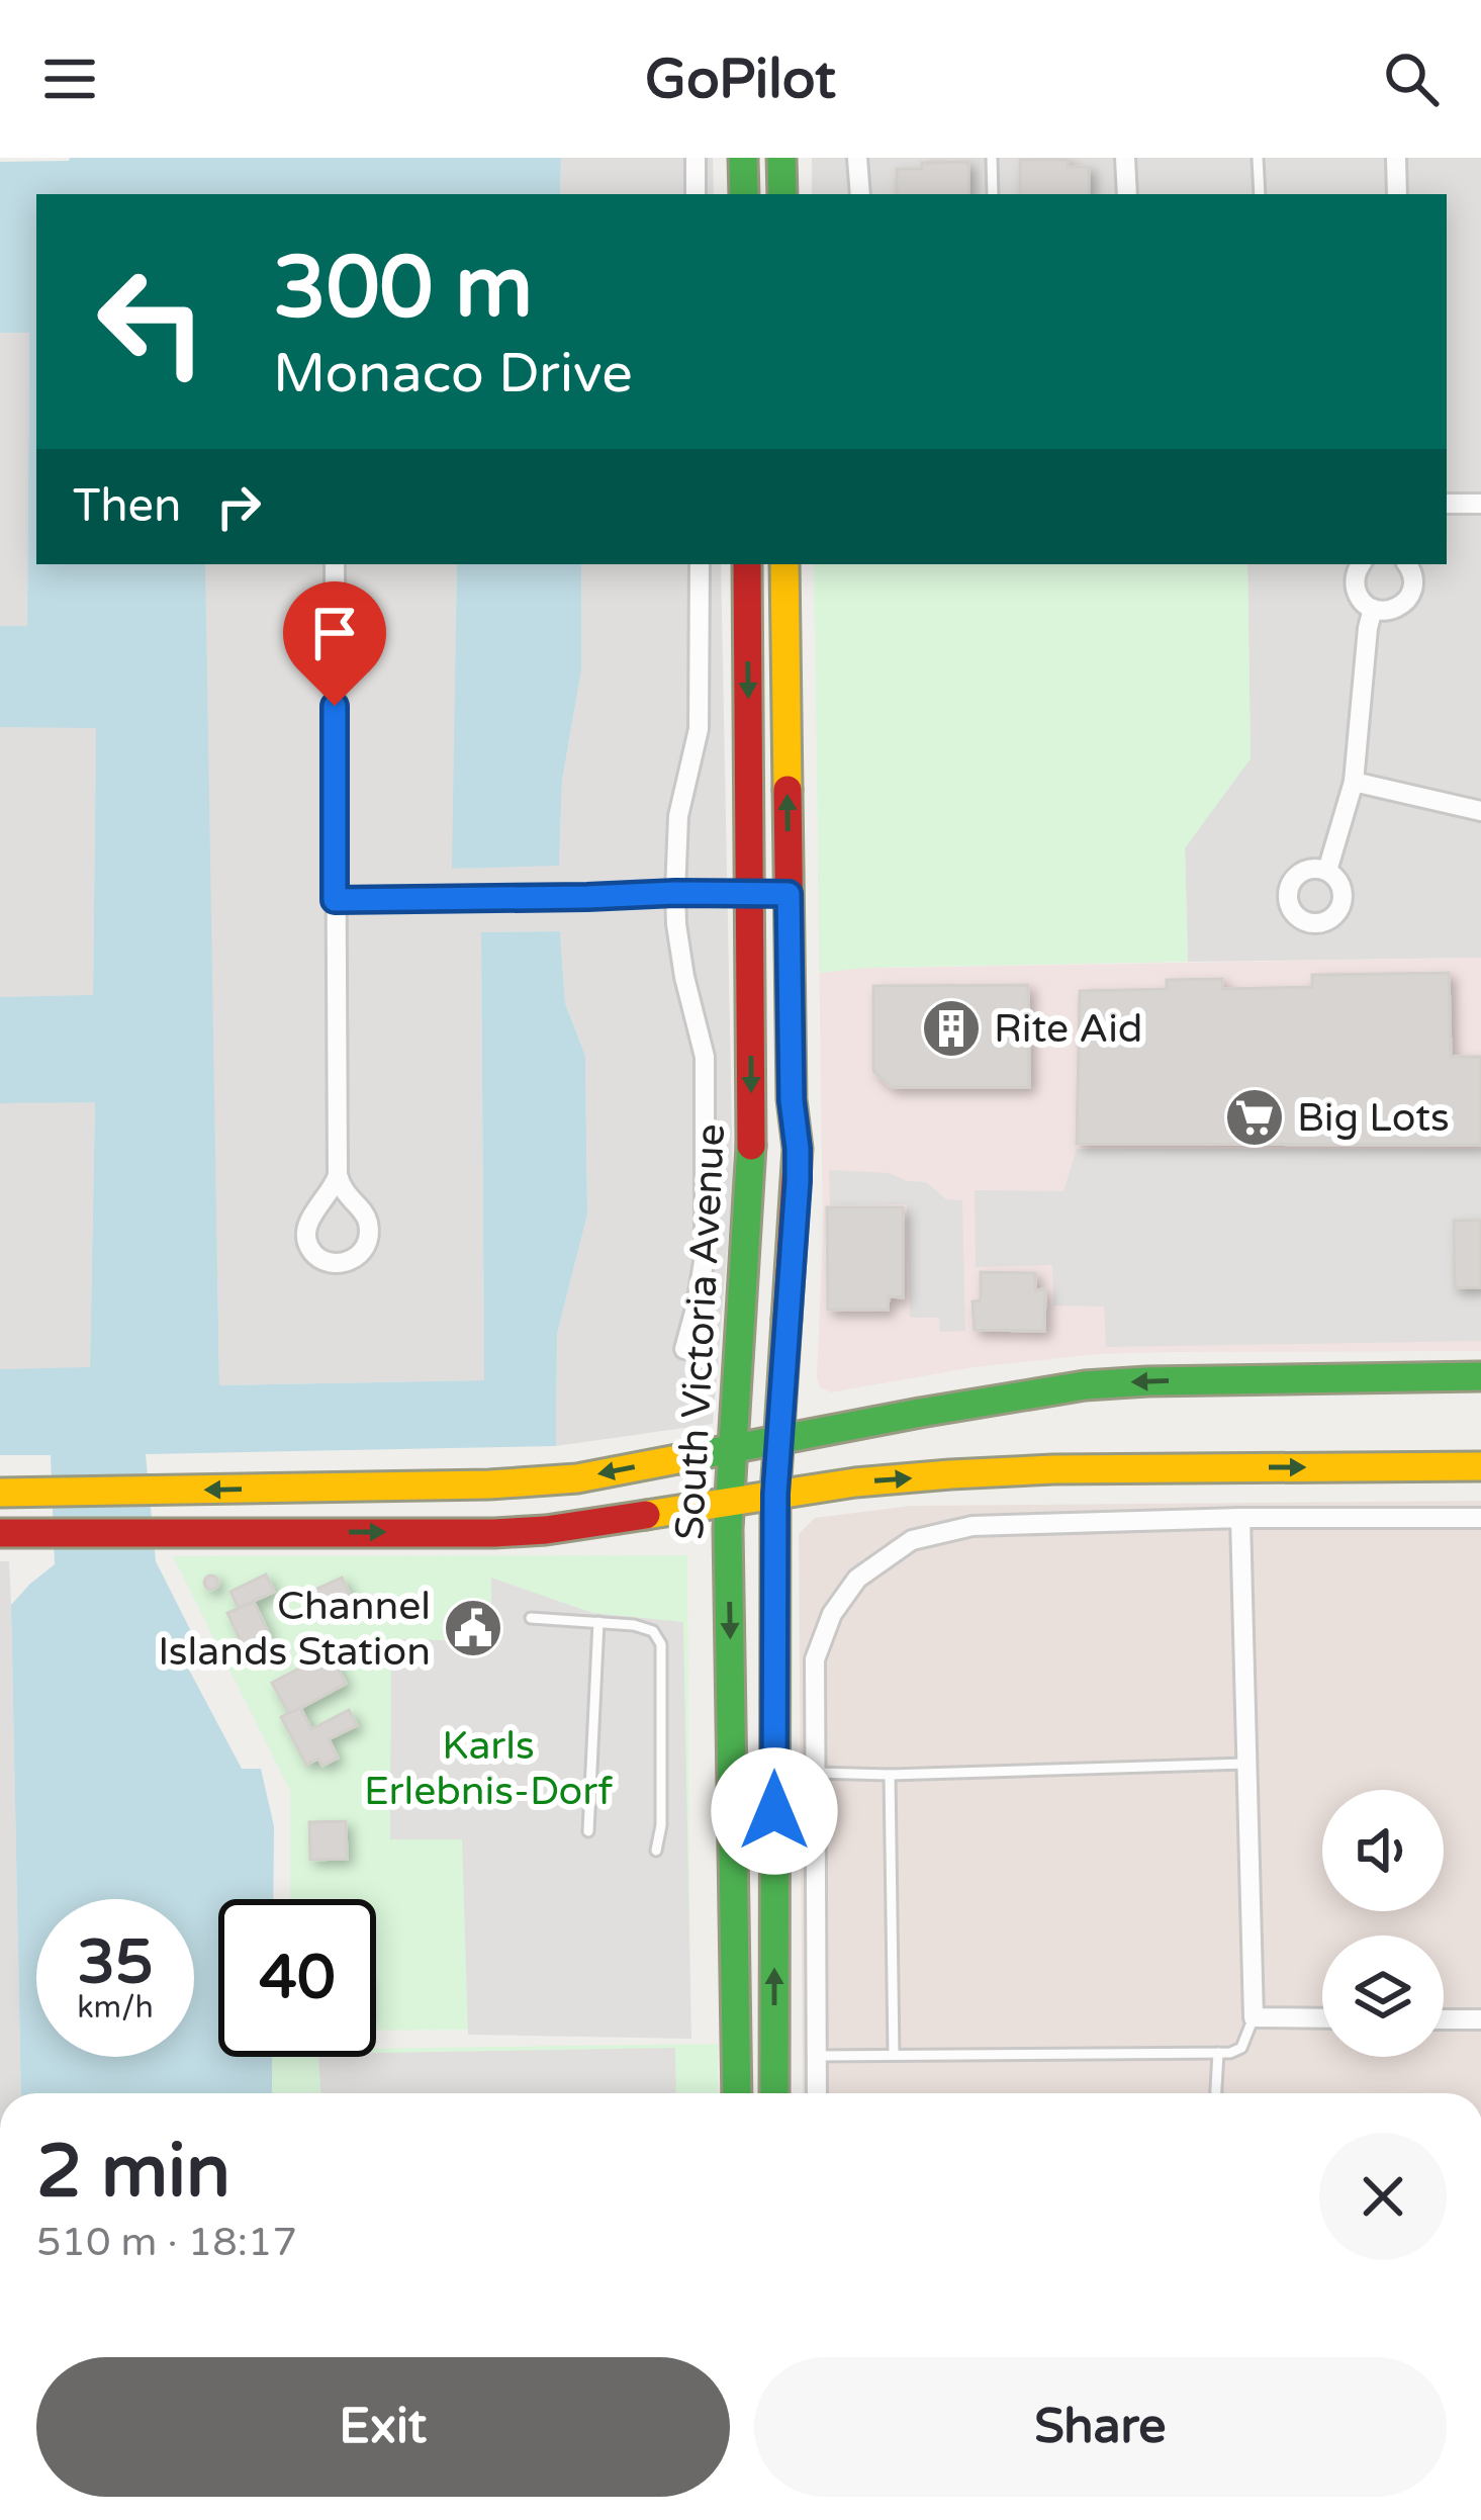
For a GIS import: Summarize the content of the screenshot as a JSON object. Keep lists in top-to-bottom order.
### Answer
{
  "streets": {
    "main road": ["South Victoria Avenue"]
  },
  "parks": ["Karls Erlebnis-Dorf"],
  "places": {
    "building": ["Rite Aid"],
    "supermarket": ["Big Lots"],
    "public building": ["Channel Islands Station"]
  },
  "page": {
    "header": "GoPilot",
    "turn": ["300 m", "Monaco Drive"],
    "then": "Then",
    "speed": "35 km/h",
    "limit": "40",
    "heading": ["2 min", "510 m · 18:17"],
    "buttons": ["Exit", "Share"]
  }
}
